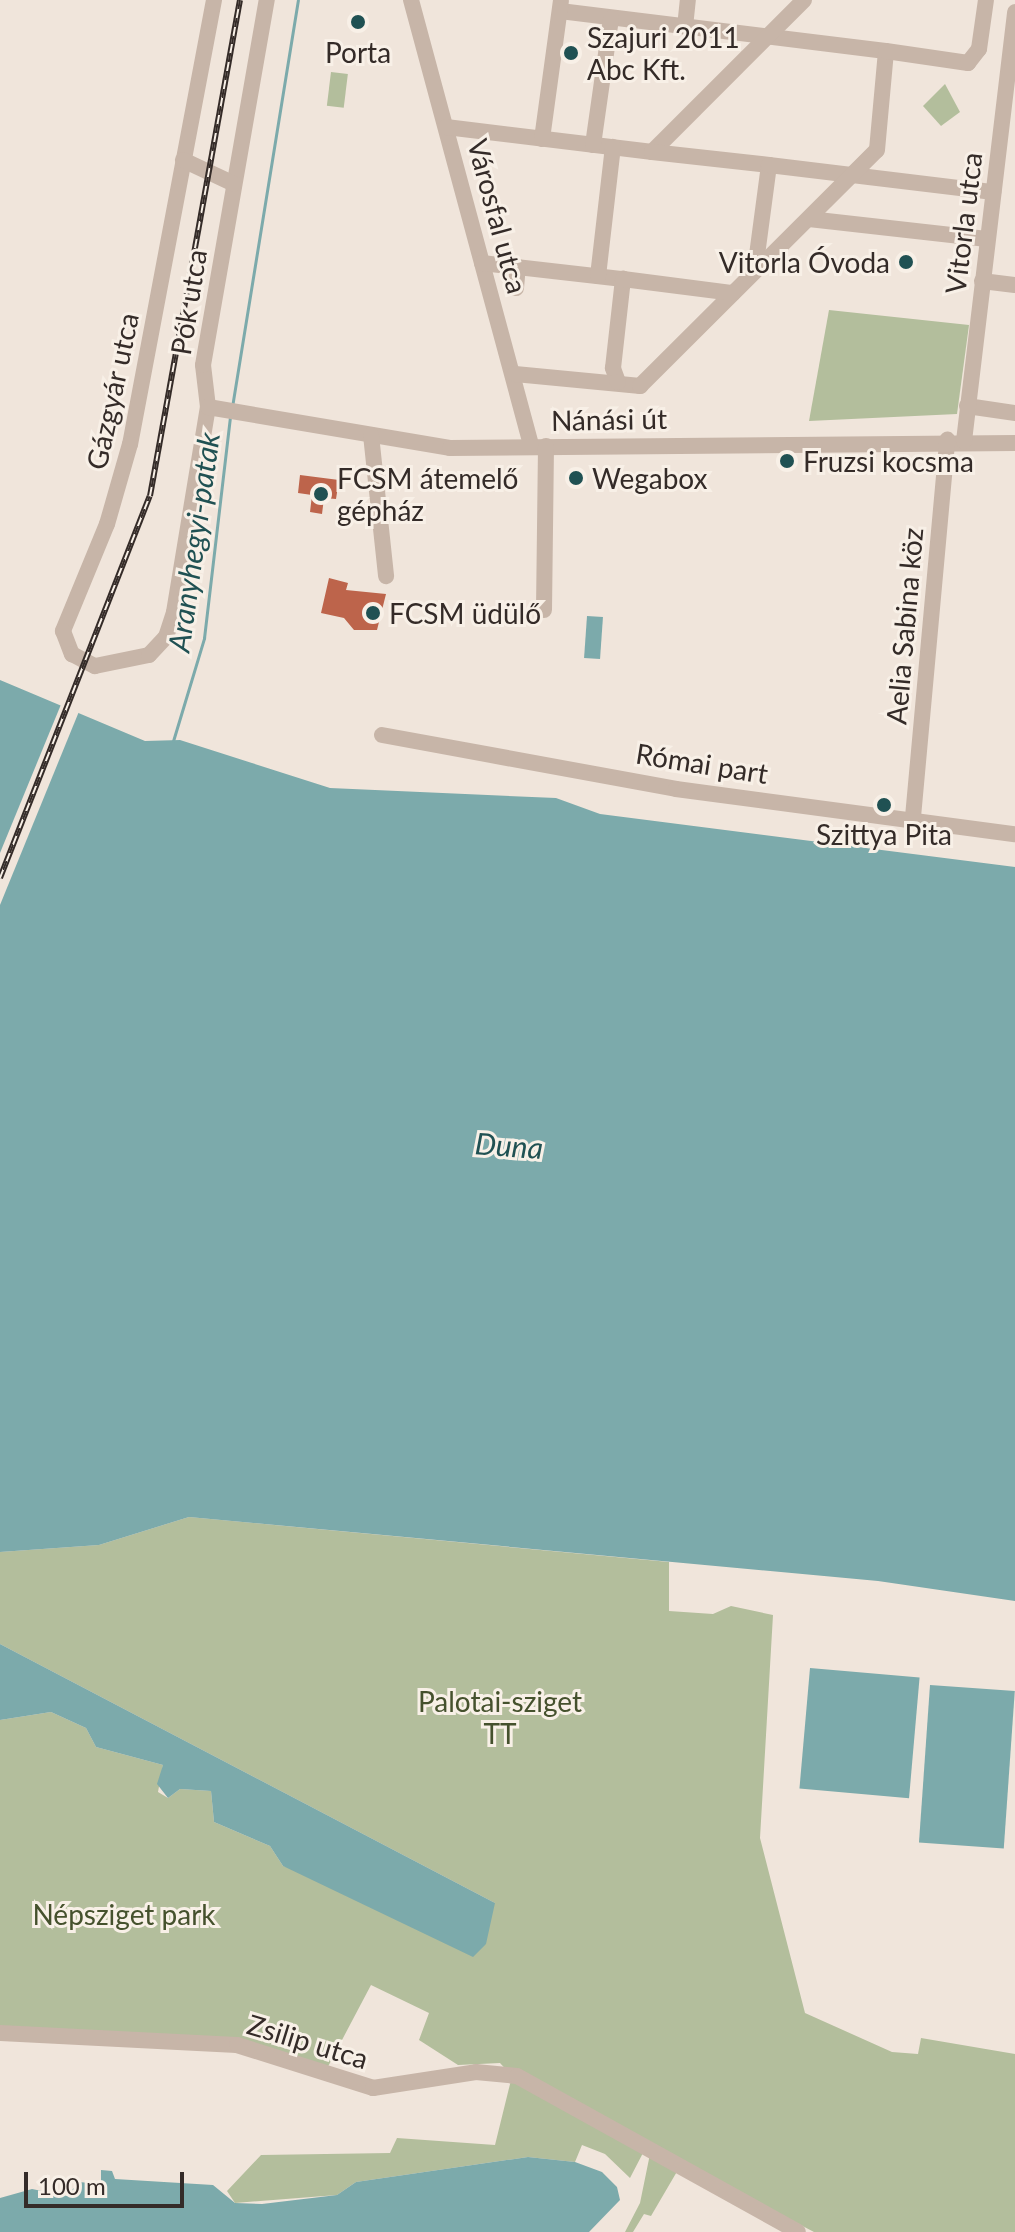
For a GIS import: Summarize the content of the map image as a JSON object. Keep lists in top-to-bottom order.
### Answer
{
  "streets": {
    "street": [
      "Városfal utca",
      "Vitorla utca",
      "Pók utca",
      "Gázgyár utca",
      "Nánási út",
      "Aelia Sabina köz",
      "Római part",
      "Zsilip utca"
    ]
  },
  "crossings": [
    ["Városfal utca", "Nánási út"],
    ["Vitorla utca", "Nánási út"],
    ["Vitorla utca", "Aelia Sabina köz"],
    ["Pók utca", "Gázgyár utca"],
    ["Pók utca", "Nánási út"],
    ["Nánási út", "Aelia Sabina köz"],
    ["Aelia Sabina köz", "Római part"]
  ],
  "water": ["Aranyhegyi-patak", "Duna"],
  "parks": ["Palotai-sziget TT", "Népsziget park"],
  "places": [
    "Porta",
    "Szajuri 2011 Abc Kft.",
    "Vitorla Óvoda",
    "Fruzsi kocsma",
    "Wegabox",
    "FCSM átemelő gépház",
    "FCSM üdülő",
    "Szittya Pita"
  ],
  "scale_bar": "100 m"
}
